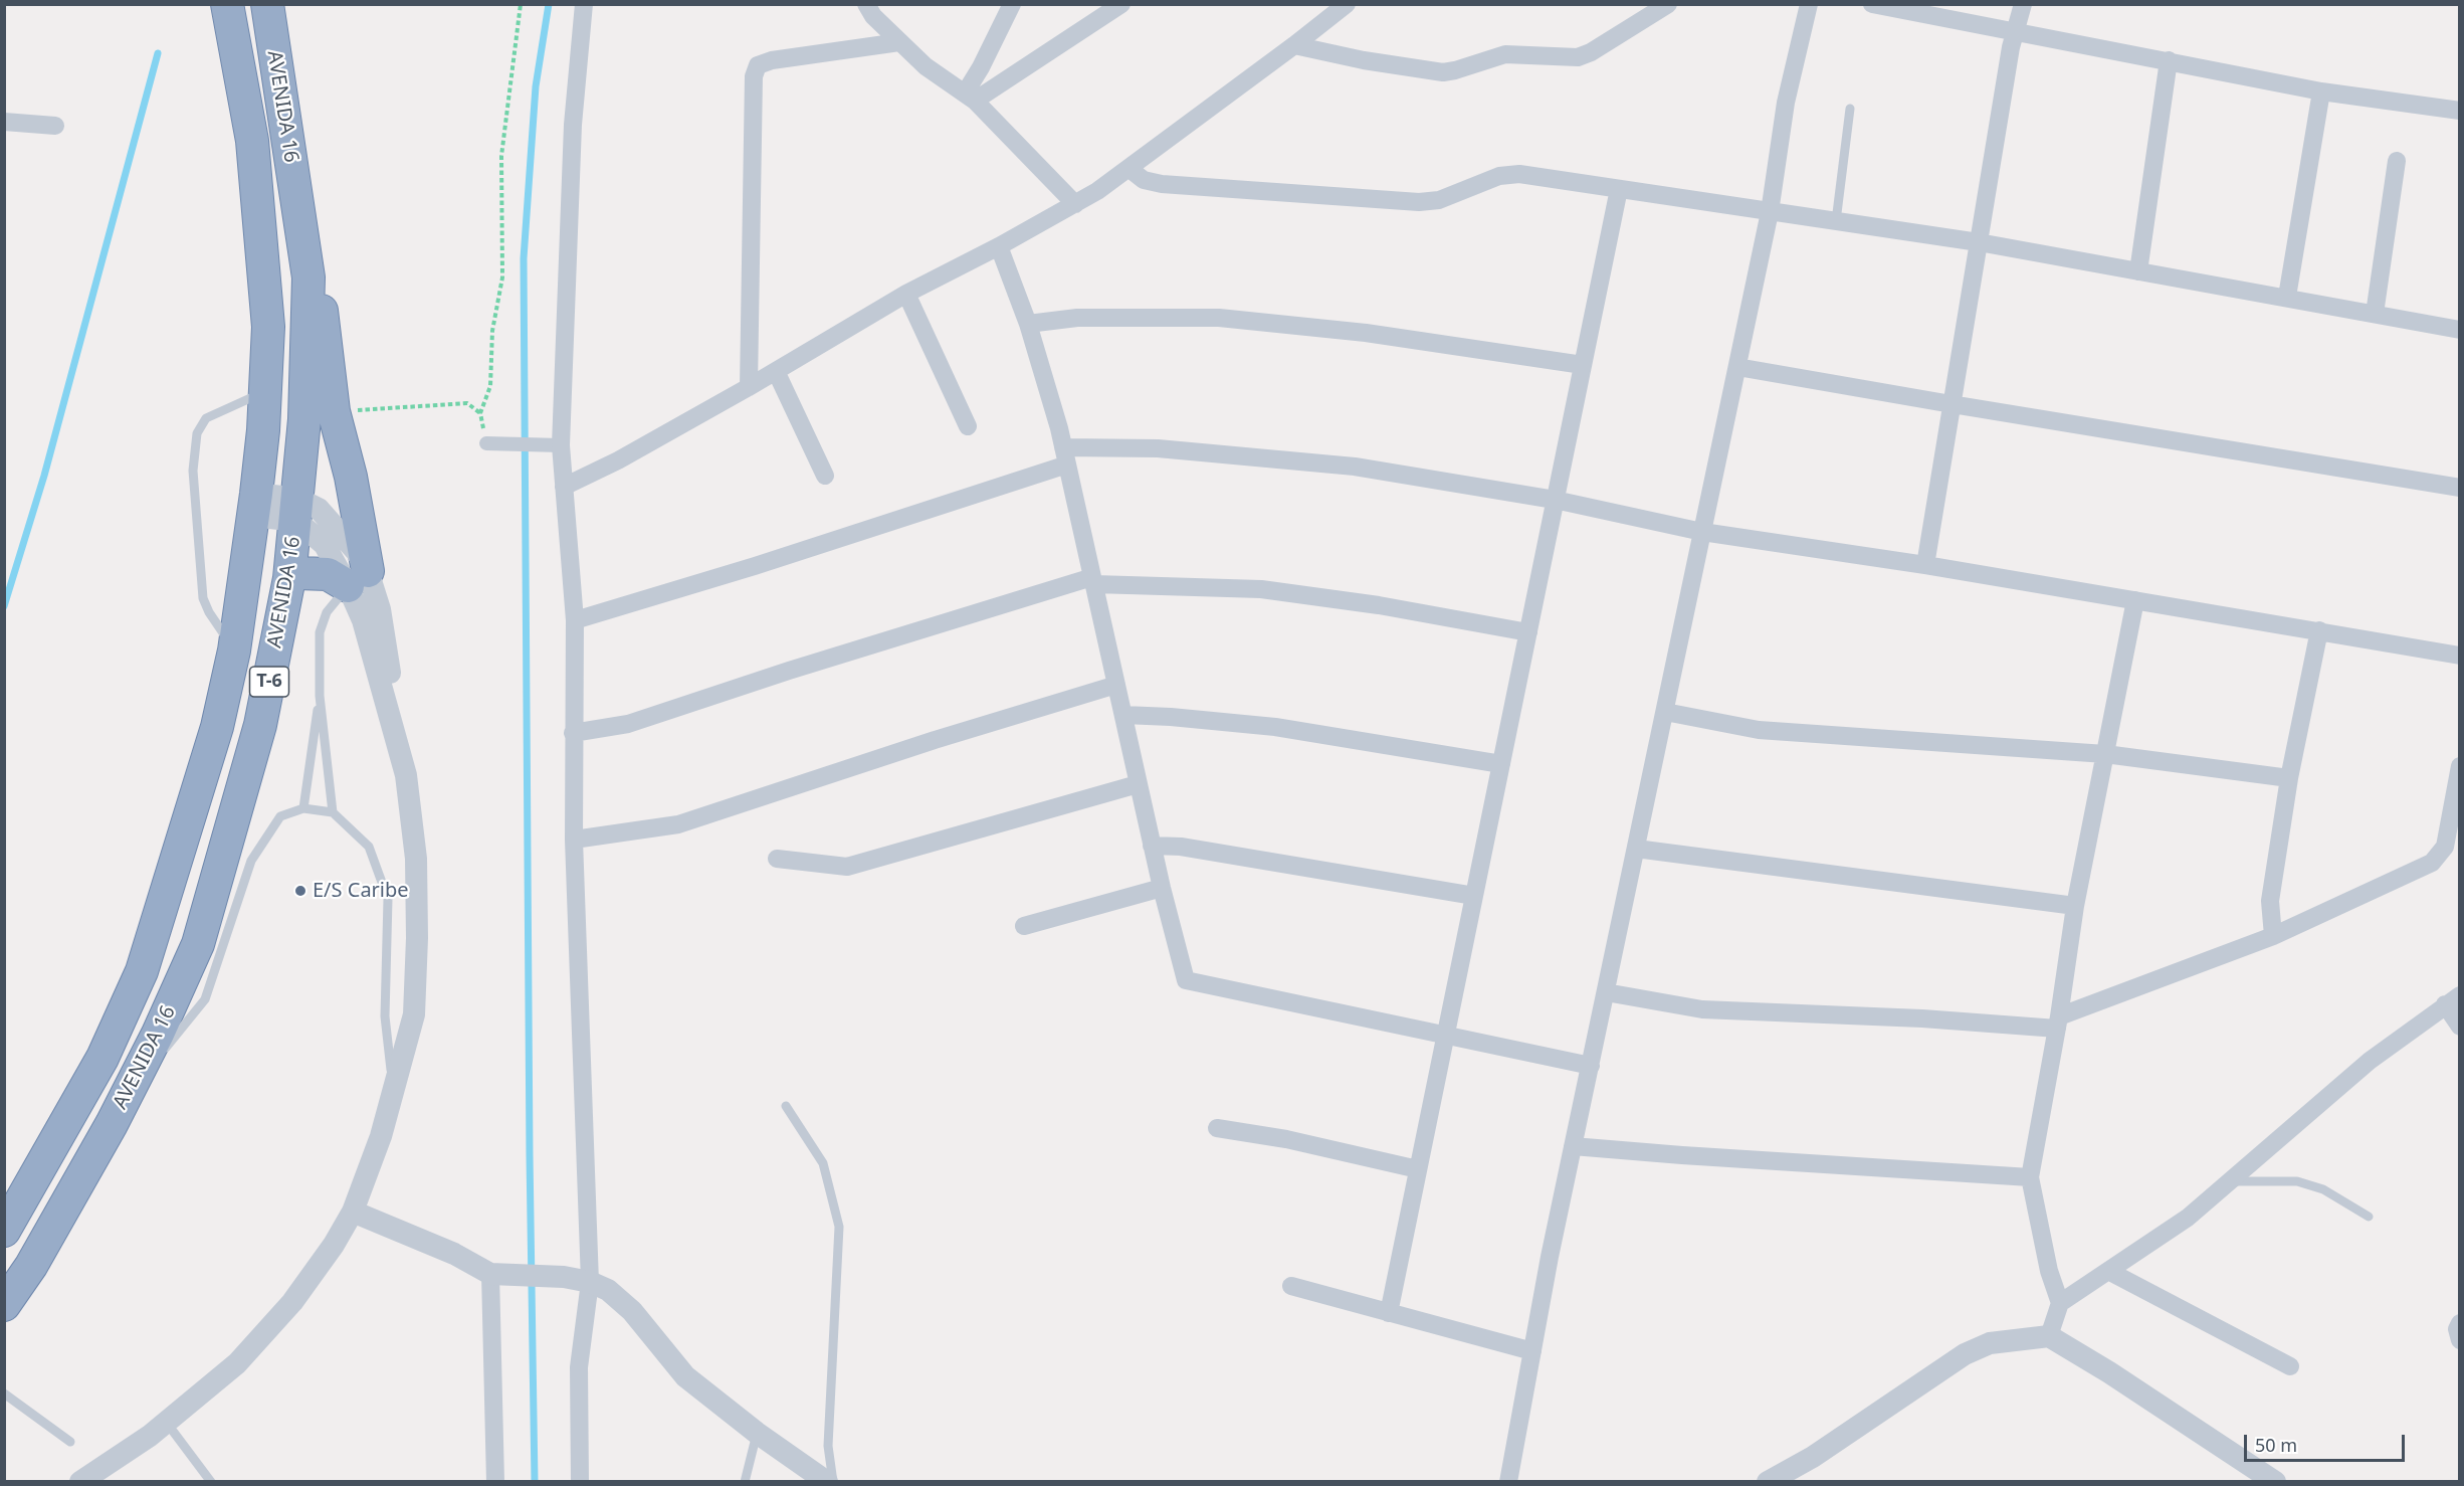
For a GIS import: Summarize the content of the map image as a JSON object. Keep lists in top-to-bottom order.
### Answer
{
  "streets": {
    "highway": ["AVENIDA 16", "T-6"]
  },
  "crossings": [
    ["AVENIDA 16", "T-6"]
  ],
  "places": ["E/S Caribe"],
  "scale_bar": "50 m"
}
